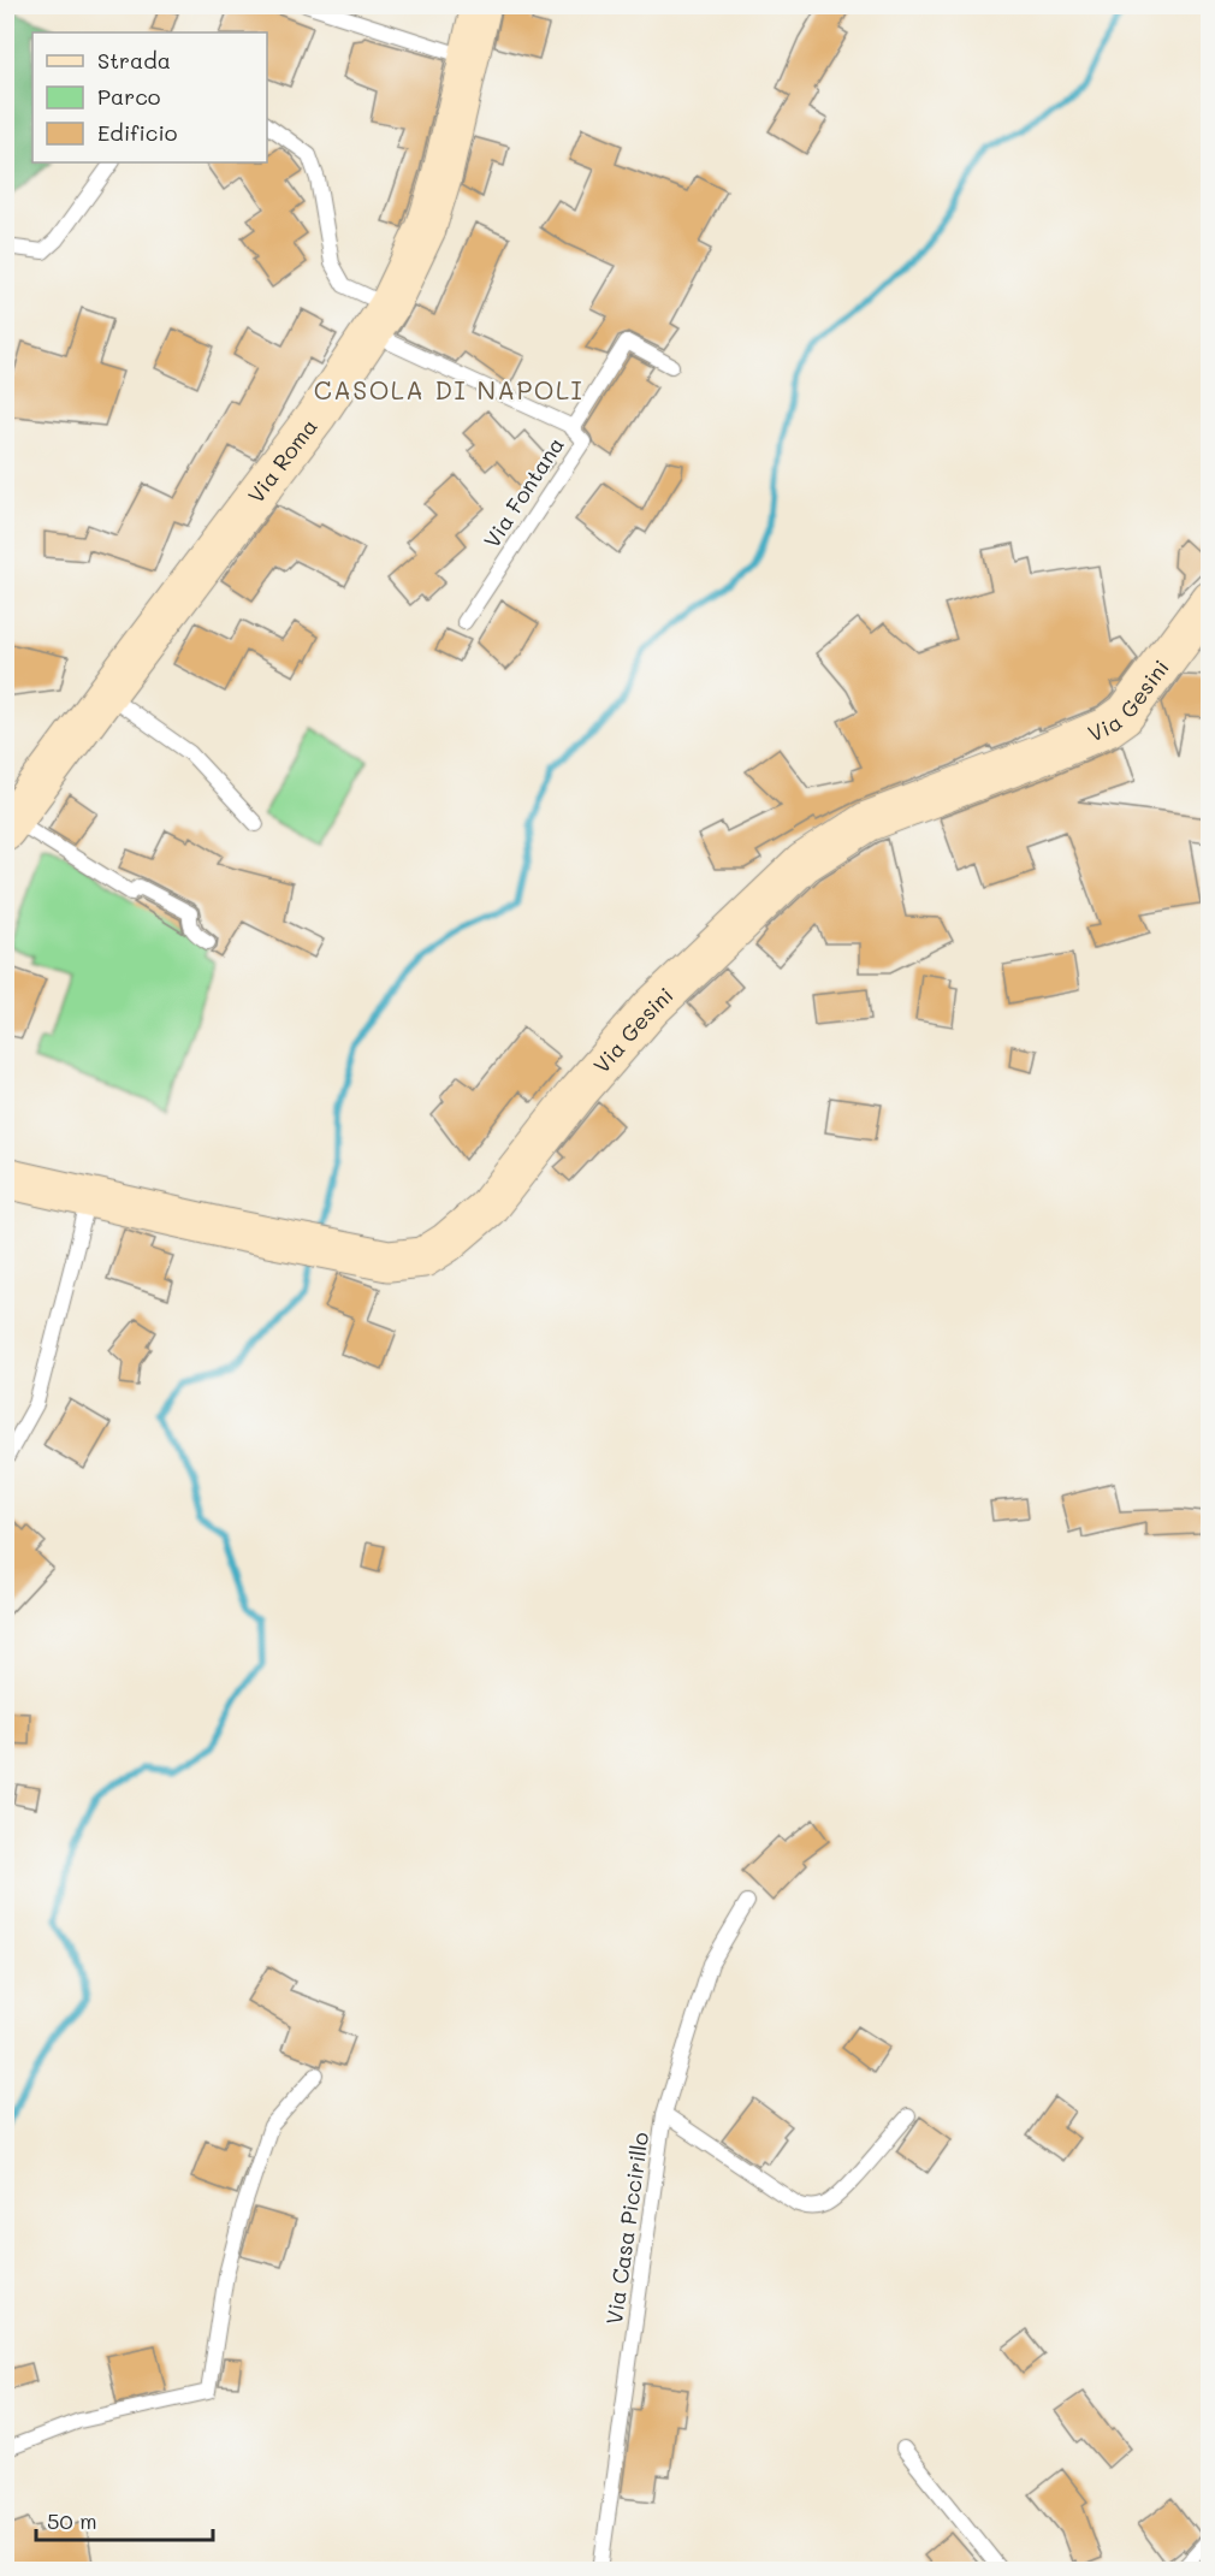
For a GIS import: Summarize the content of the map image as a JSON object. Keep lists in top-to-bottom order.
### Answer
{
  "streets": {
    "street": ["Via Roma", "Via Gesini"],
    "lane": ["Via Fontana", "Via Casa Piccirillo"]
  },
  "crossings": [
    ["Via Roma", "Via Fontana"]
  ],
  "districts": ["CASOLA DI NAPOLI"],
  "legend": ["Strada", "Parco", "Edificio"],
  "scale_bar": "50 m"
}
